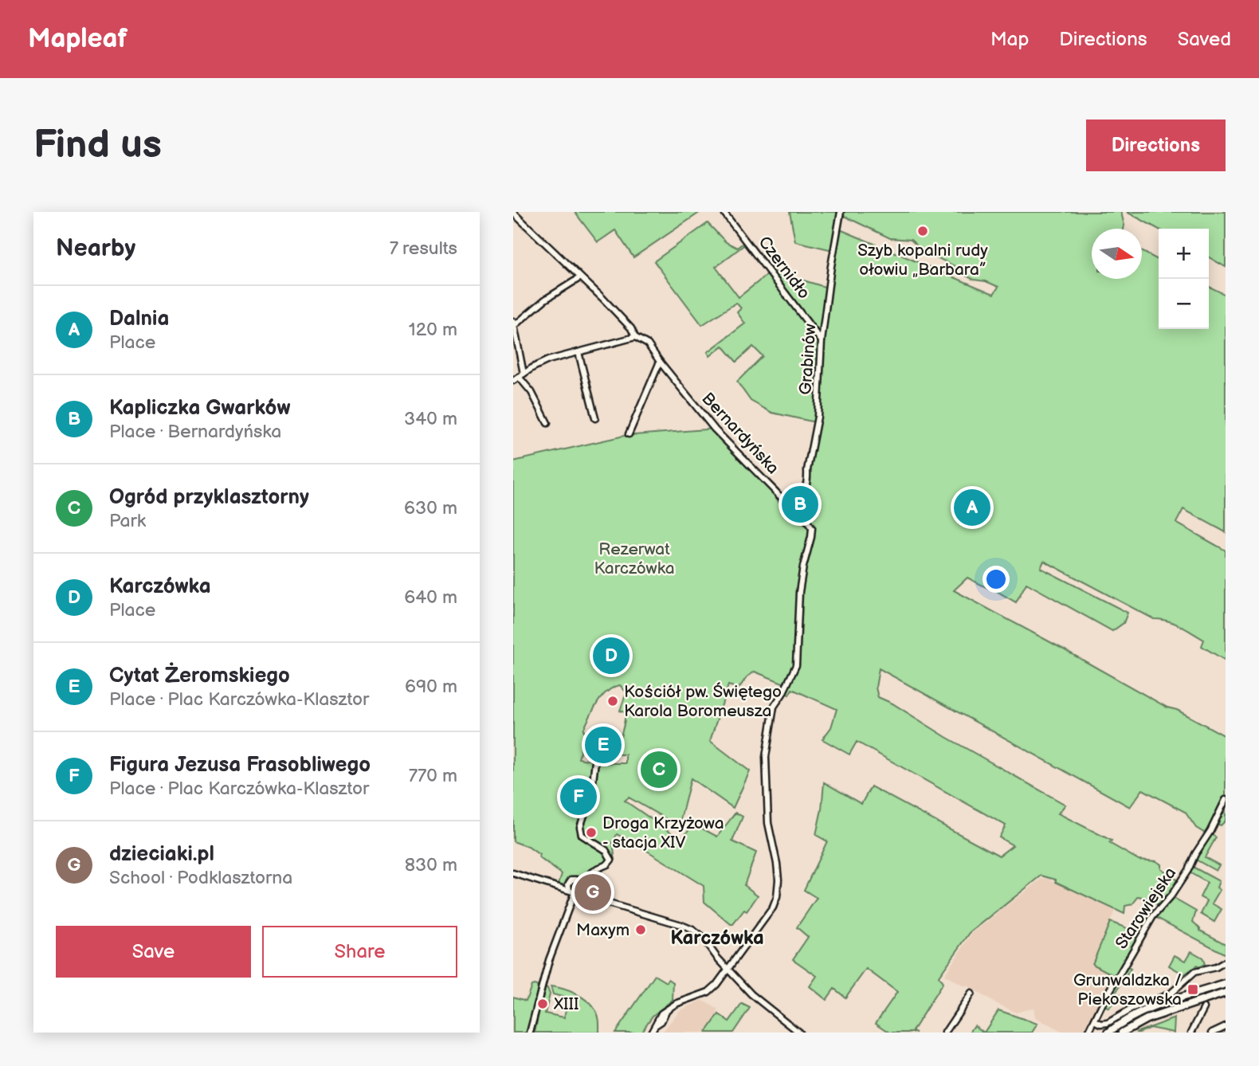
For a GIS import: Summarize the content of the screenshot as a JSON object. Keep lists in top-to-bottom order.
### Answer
{
  "streets": {
    "street": [
      "Czernidło",
      "Grabinów",
      "Bernardyńska",
      "Starowiejska"
    ]
  },
  "crossings": [
    ["Czernidło", "Grabinów"],
    ["Grabinów", "Bernardyńska"]
  ],
  "districts": ["Karczówka"],
  "parks": ["Rezerwat Karczówka"],
  "places": {
    "other": [
      "Szyb kopalni rudy ołowiu „Barbara”",
      "Kościół pw. Świętego Karola Boromeusza",
      "Droga Krzyżowa - stacja XIV",
      "Maxym",
      "XIII"
    ],
    "transit": ["Grunwaldzka / Piekoszowska"]
  },
  "north": "right",
  "page": {
    "header": "Mapleaf",
    "nav": ["Map", "Directions", "Saved"],
    "buttons": [
      "Directions",
      ["Save", "Share"]
    ],
    "title": "Find us",
    "heading": ["Nearby", "7 results"],
    "map_buttons": ["+", "−"],
    "list": [
      {
        "mark": "A",
        "name": "Dalnia",
        "note": "Place",
        "value": "120 m"
      },
      {
        "mark": "B",
        "name": "Kapliczka Gwarków",
        "note": "Place · Bernardyńska",
        "value": "340 m"
      },
      {
        "mark": "C",
        "name": "Ogród przyklasztorny",
        "note": "Park",
        "value": "630 m"
      },
      {
        "mark": "D",
        "name": "Karczówka",
        "note": "Place",
        "value": "640 m"
      },
      {
        "mark": "E",
        "name": "Cytat Żeromskiego",
        "note": "Place · Plac Karczówka-Klasztor",
        "value": "690 m"
      },
      {
        "mark": "F",
        "name": "Figura Jezusa Frasobliwego",
        "note": "Place · Plac Karczówka-Klasztor",
        "value": "770 m"
      },
      {
        "mark": "G",
        "name": "dzieciaki.pl",
        "note": "School · Podklasztorna",
        "value": "830 m"
      }
    ],
    "pins": [
      "B",
      "A",
      "D",
      "E",
      "C",
      "F",
      "G"
    ]
  }
}
